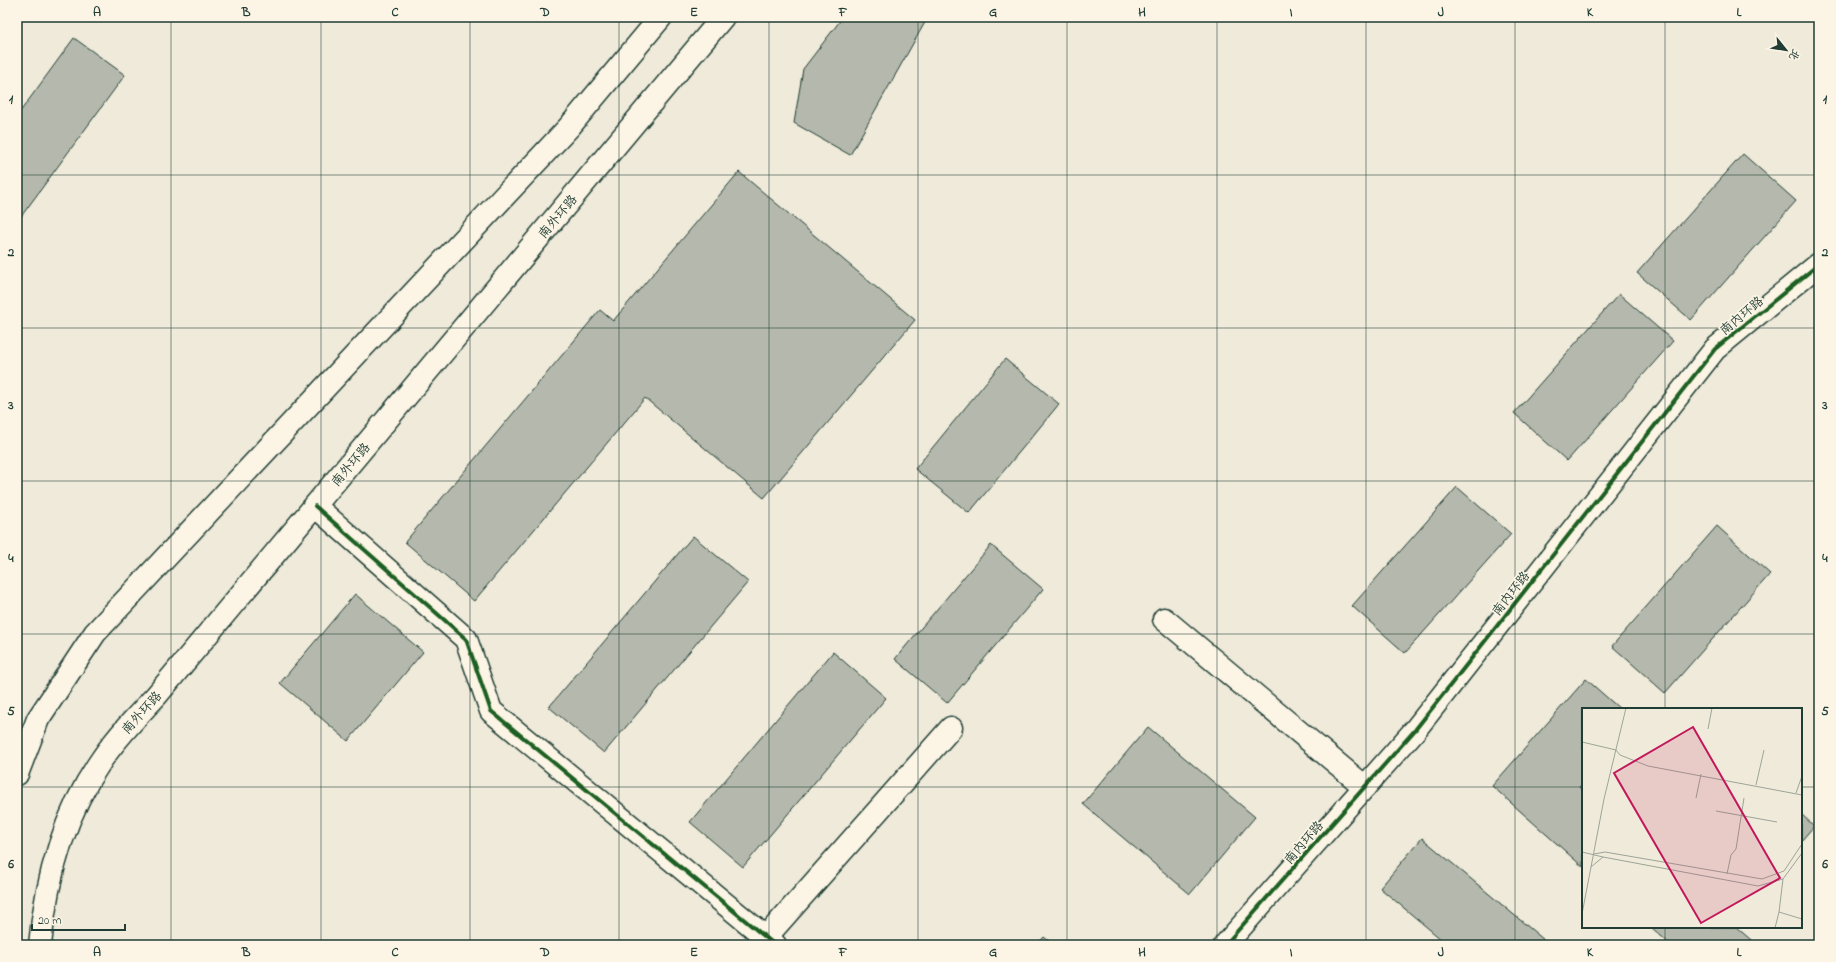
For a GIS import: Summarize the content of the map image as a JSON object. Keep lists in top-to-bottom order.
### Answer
{
  "streets": {
    "main road": ["南外环路", "南内环路"]
  },
  "scale_bar": "20 m",
  "north": "bottom right",
  "grid": {
    "columns": [
      "A",
      "B",
      "C",
      "D",
      "E",
      "F",
      "G",
      "H",
      "I",
      "J",
      "K",
      "L"
    ],
    "rows": [
      "1",
      "2",
      "3",
      "4",
      "5",
      "6"
    ]
  }
}
